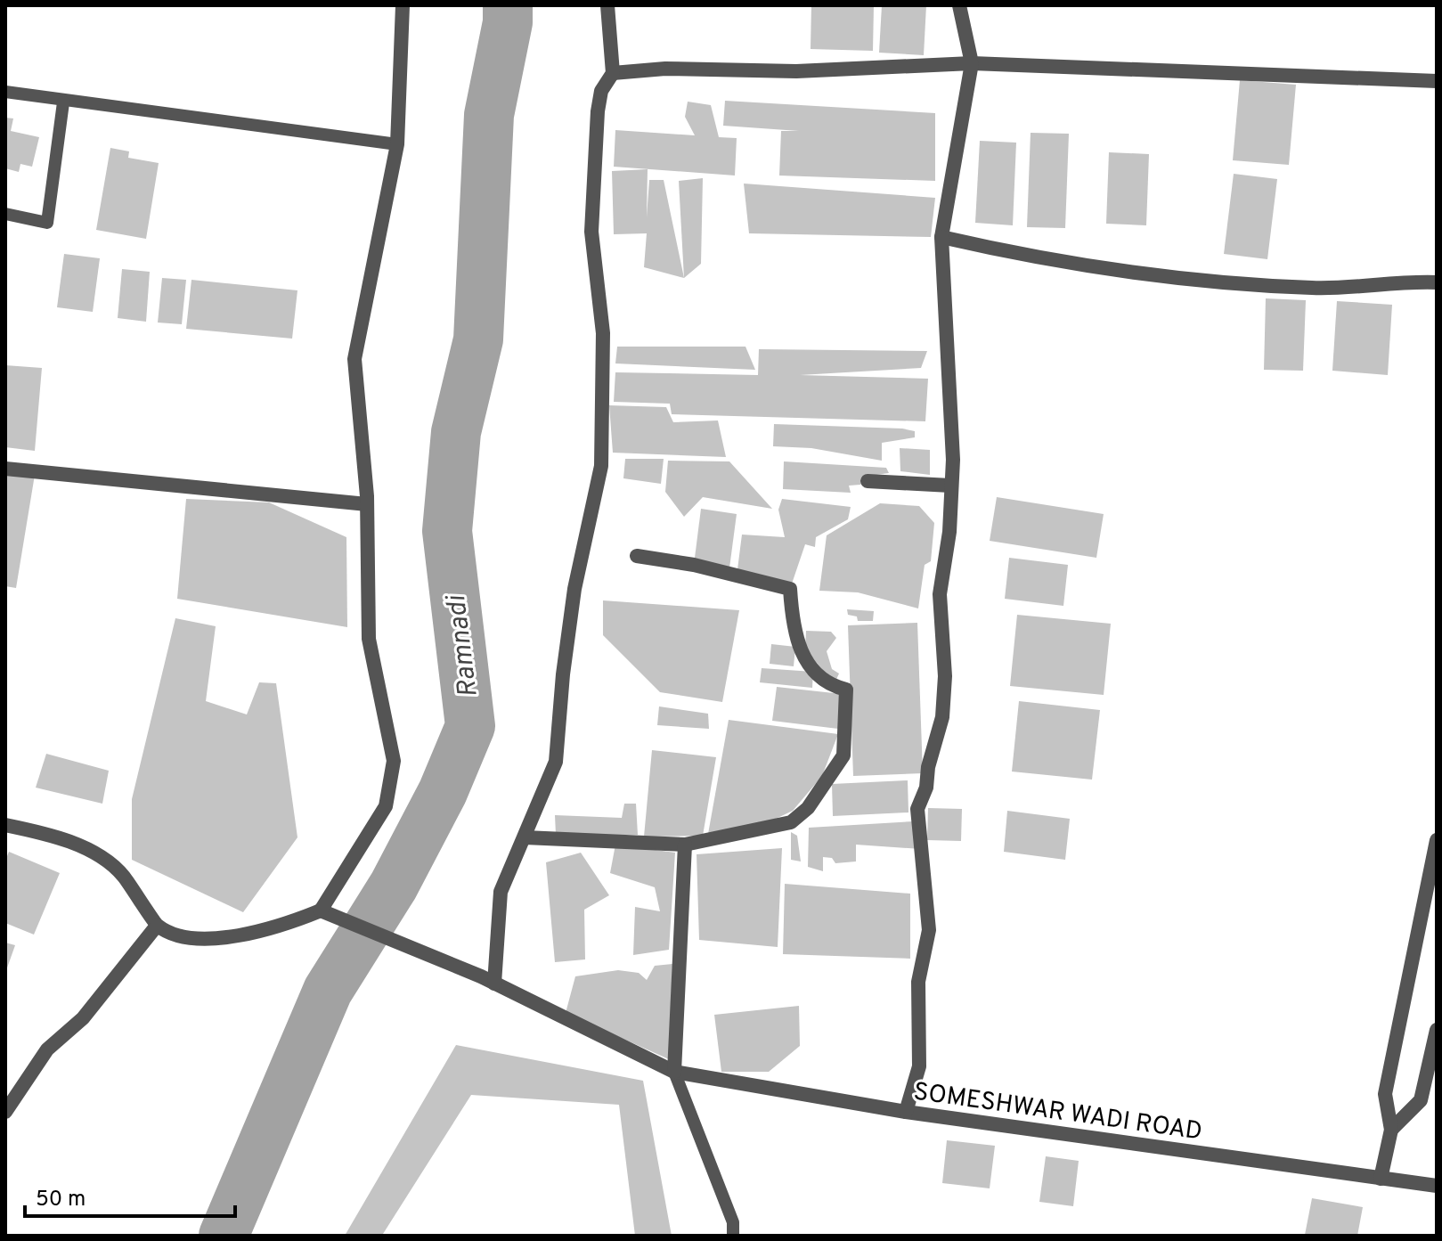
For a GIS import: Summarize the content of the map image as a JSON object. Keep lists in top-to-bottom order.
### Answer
{
  "streets": {
    "street": ["SOMESHWAR WADI ROAD"]
  },
  "water": ["Ramnadi"],
  "scale_bar": "50 m"
}
